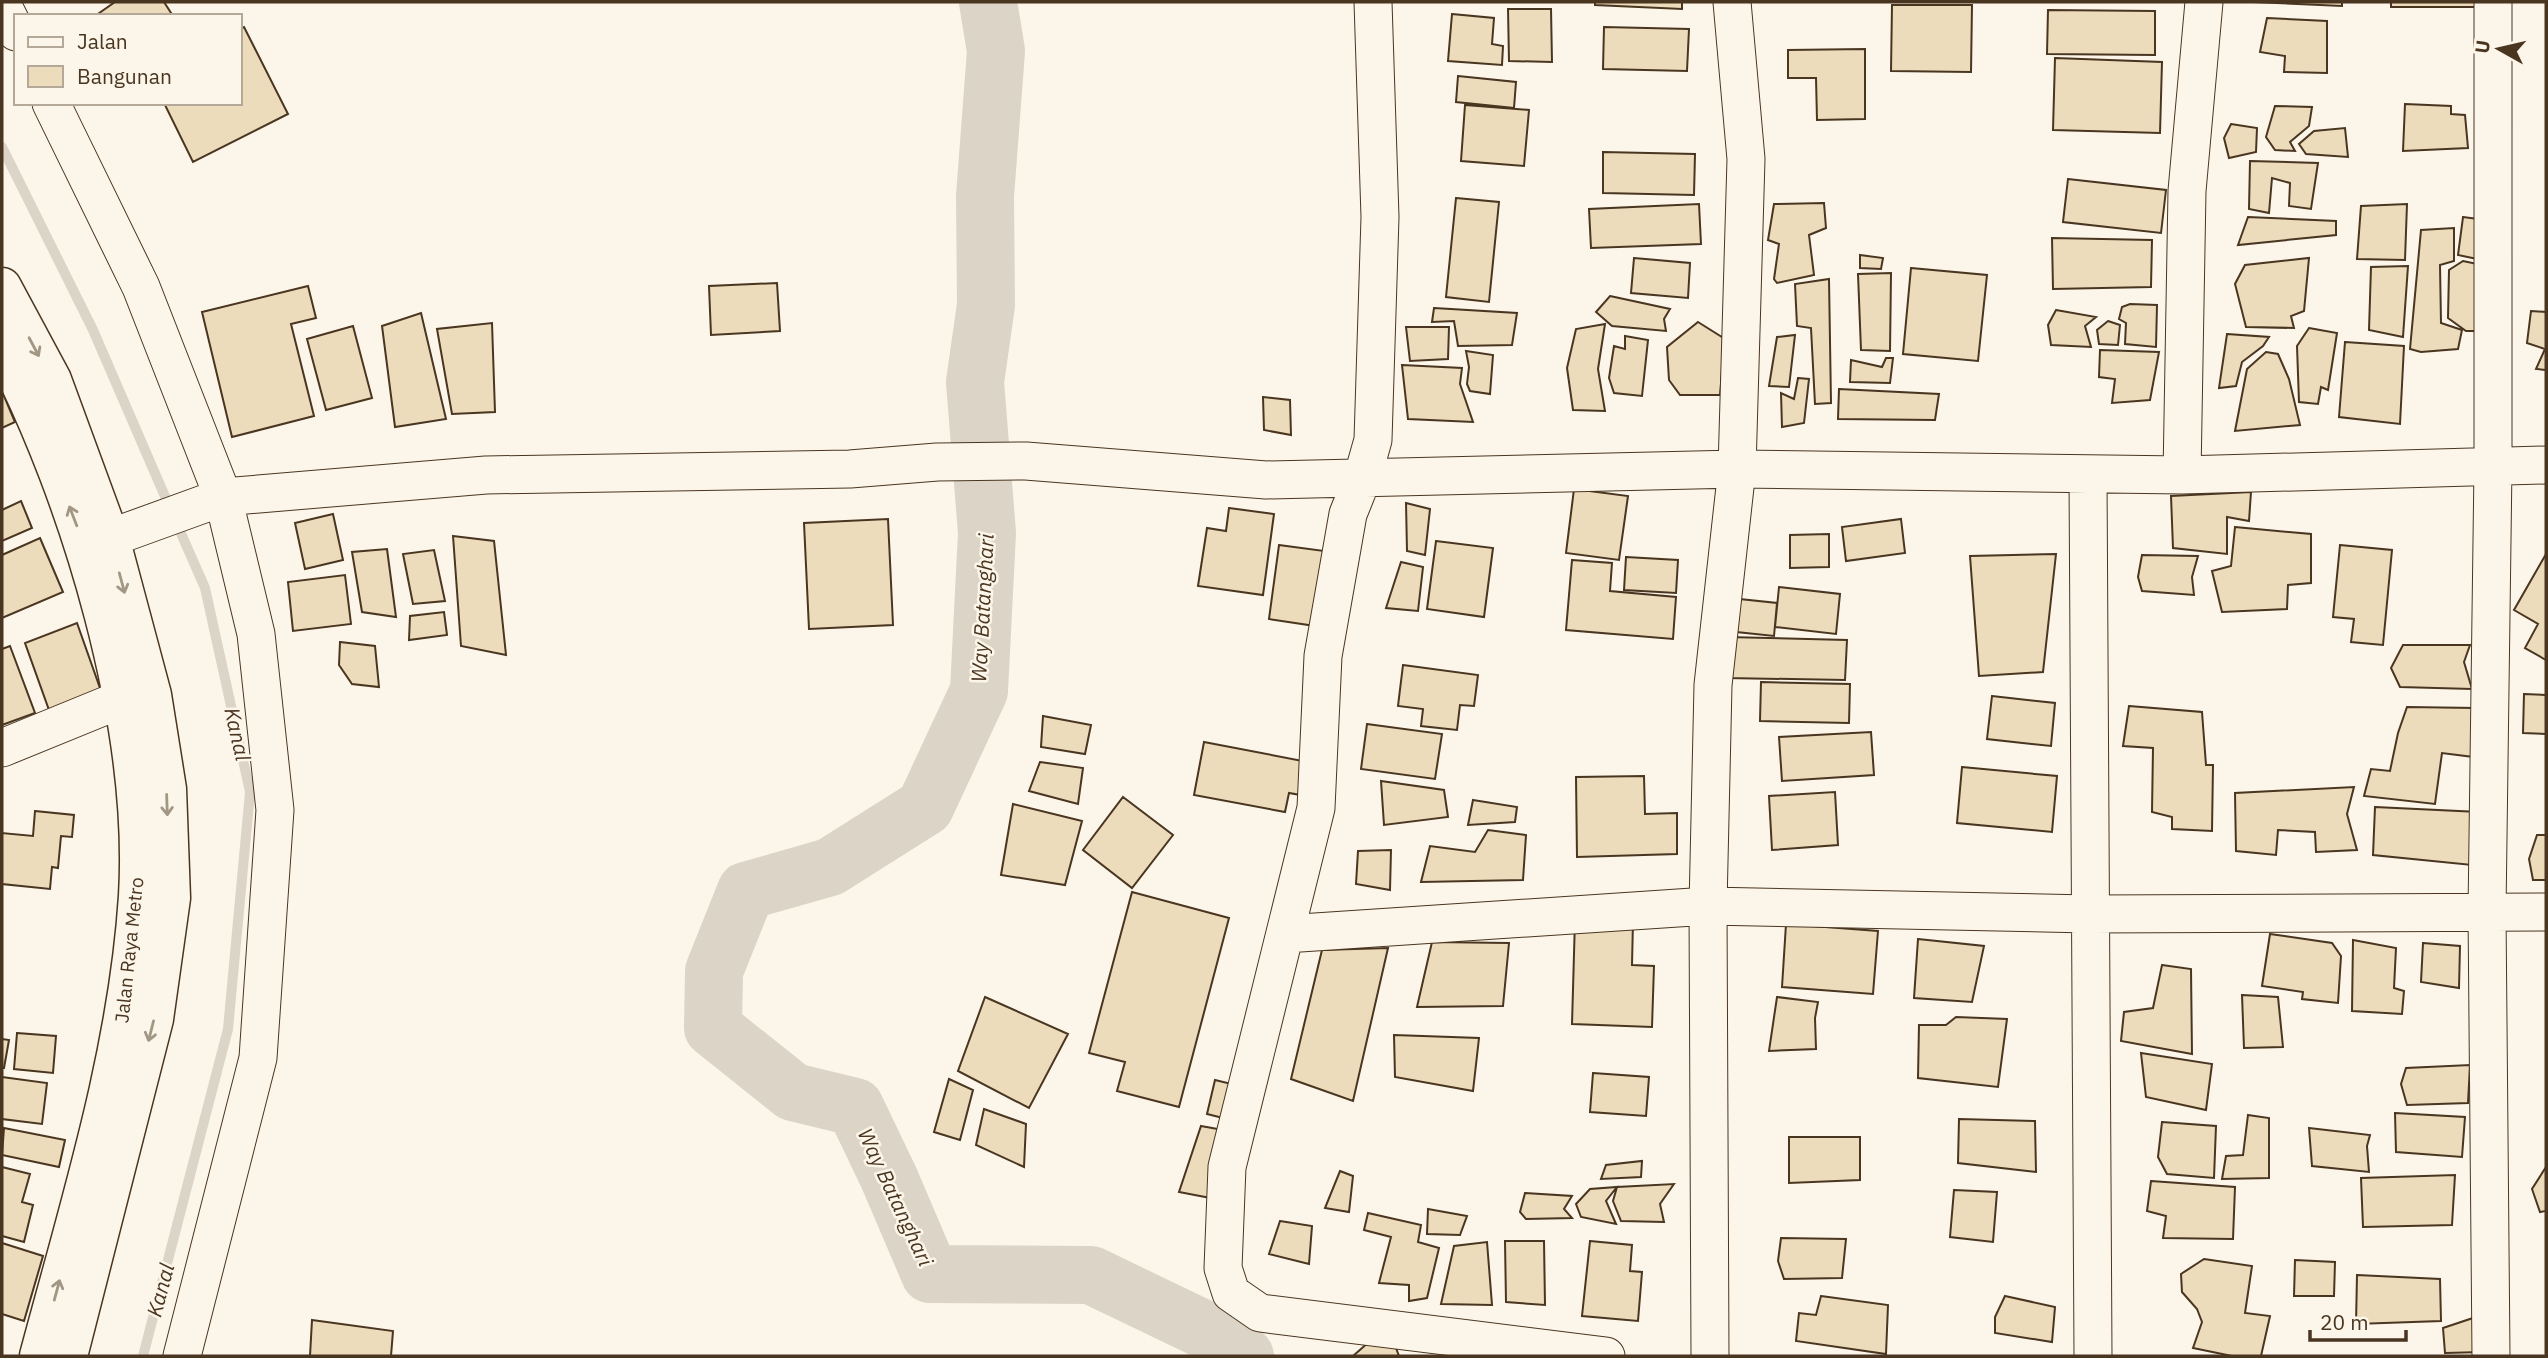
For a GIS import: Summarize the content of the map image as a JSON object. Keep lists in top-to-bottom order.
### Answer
{
  "streets": {
    "highway": ["Jalan Raya Metro"]
  },
  "water": ["Way Batanghari", "Kanal"],
  "legend": ["Jalan", "Bangunan"],
  "scale_bar": "20 m",
  "north": "left"
}
